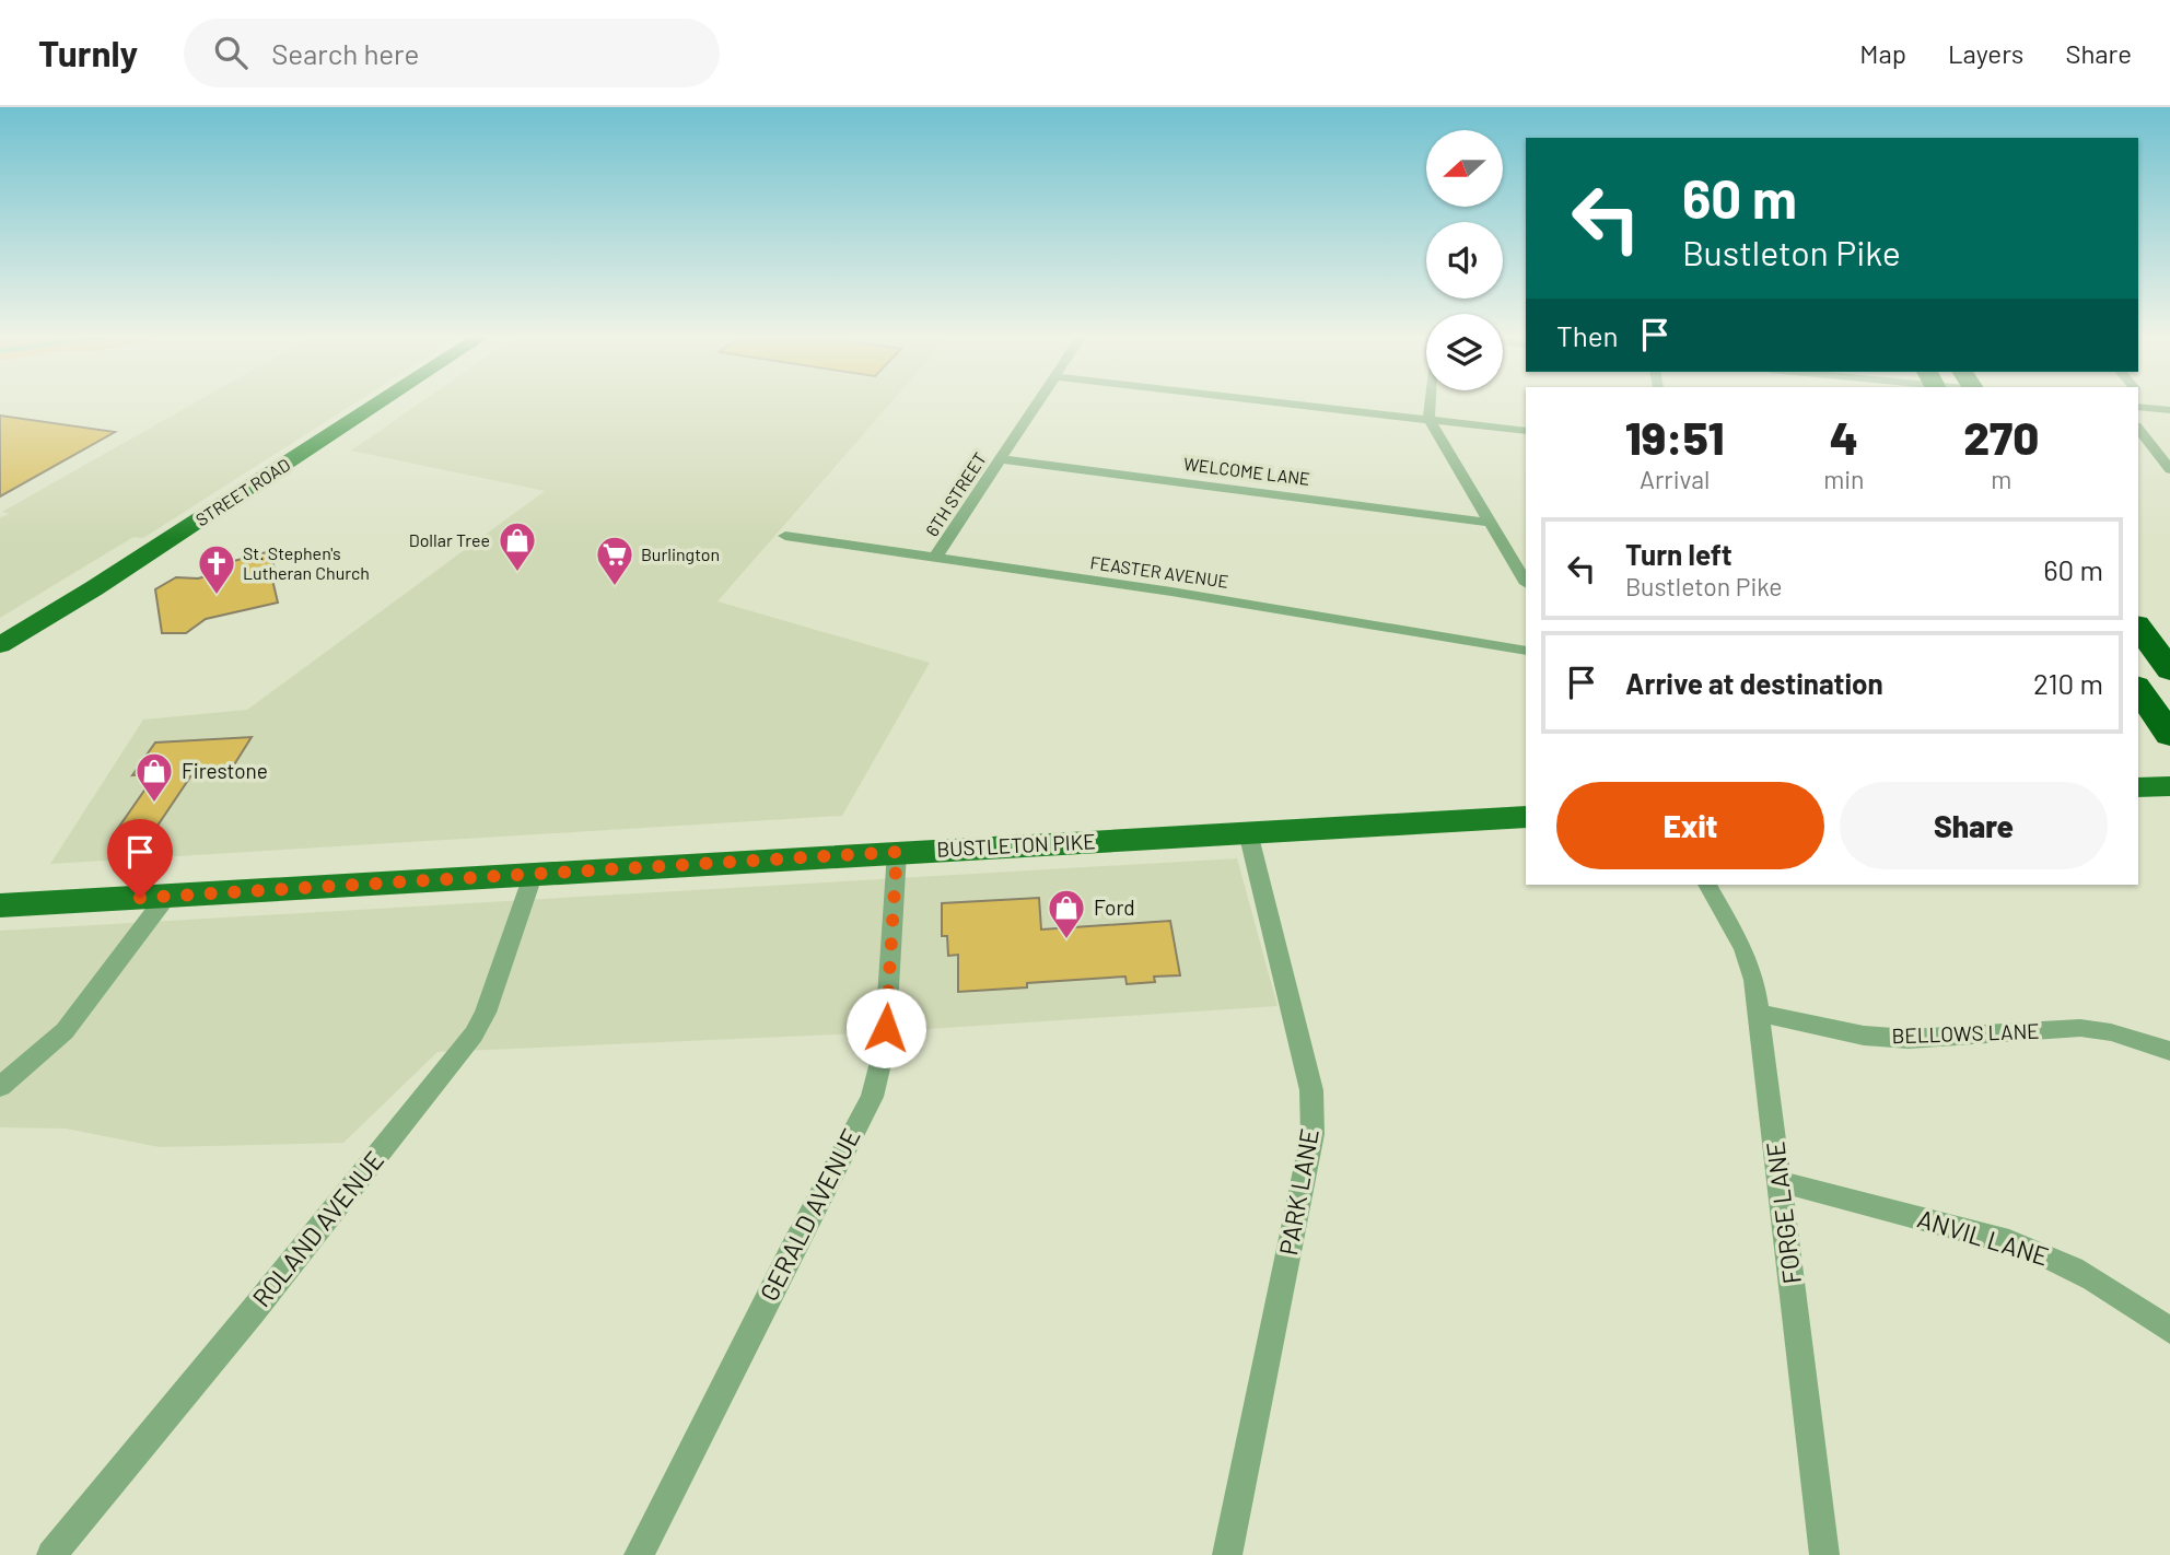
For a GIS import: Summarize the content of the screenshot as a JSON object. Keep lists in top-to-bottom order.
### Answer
{
  "streets": {
    "main road": ["STREET ROAD", "BUSTLETON PIKE"],
    "street": [
      "WELCOME LANE",
      "6TH STREET",
      "FEASTER AVENUE",
      "BELLOWS LANE",
      "PARK LANE",
      "FORGE LANE",
      "GERALD AVENUE",
      "ROLAND AVENUE",
      "ANVIL LANE"
    ]
  },
  "crossings": [
    ["WELCOME LANE", "6TH STREET"],
    ["6TH STREET", "FEASTER AVENUE"],
    ["BUSTLETON PIKE", "PARK LANE"],
    ["BUSTLETON PIKE", "GERALD AVENUE"],
    ["BUSTLETON PIKE", "ROLAND AVENUE"],
    ["BELLOWS LANE", "FORGE LANE"],
    ["FORGE LANE", "ANVIL LANE"]
  ],
  "places": {
    "shop": ["Dollar Tree", "Firestone", "Ford"],
    "supermarket": ["Burlington"],
    "church": ["St. Stephen's Lutheran Church"]
  },
  "north": "left",
  "page": {
    "header": "Turnly",
    "search": "Search here",
    "nav": ["Map", "Layers", "Share"],
    "turn": ["60 m", "Bustleton Pike"],
    "then": "Then",
    "eta": [
      "19:51",
      "Arrival",
      "4",
      "min",
      "270",
      "m"
    ],
    "list": [
      {
        "name": "Turn left",
        "note": "Bustleton Pike",
        "value": "60 m"
      },
      {
        "name": "Arrive at destination",
        "value": "210 m"
      }
    ],
    "buttons": ["Exit", "Share"]
  }
}
